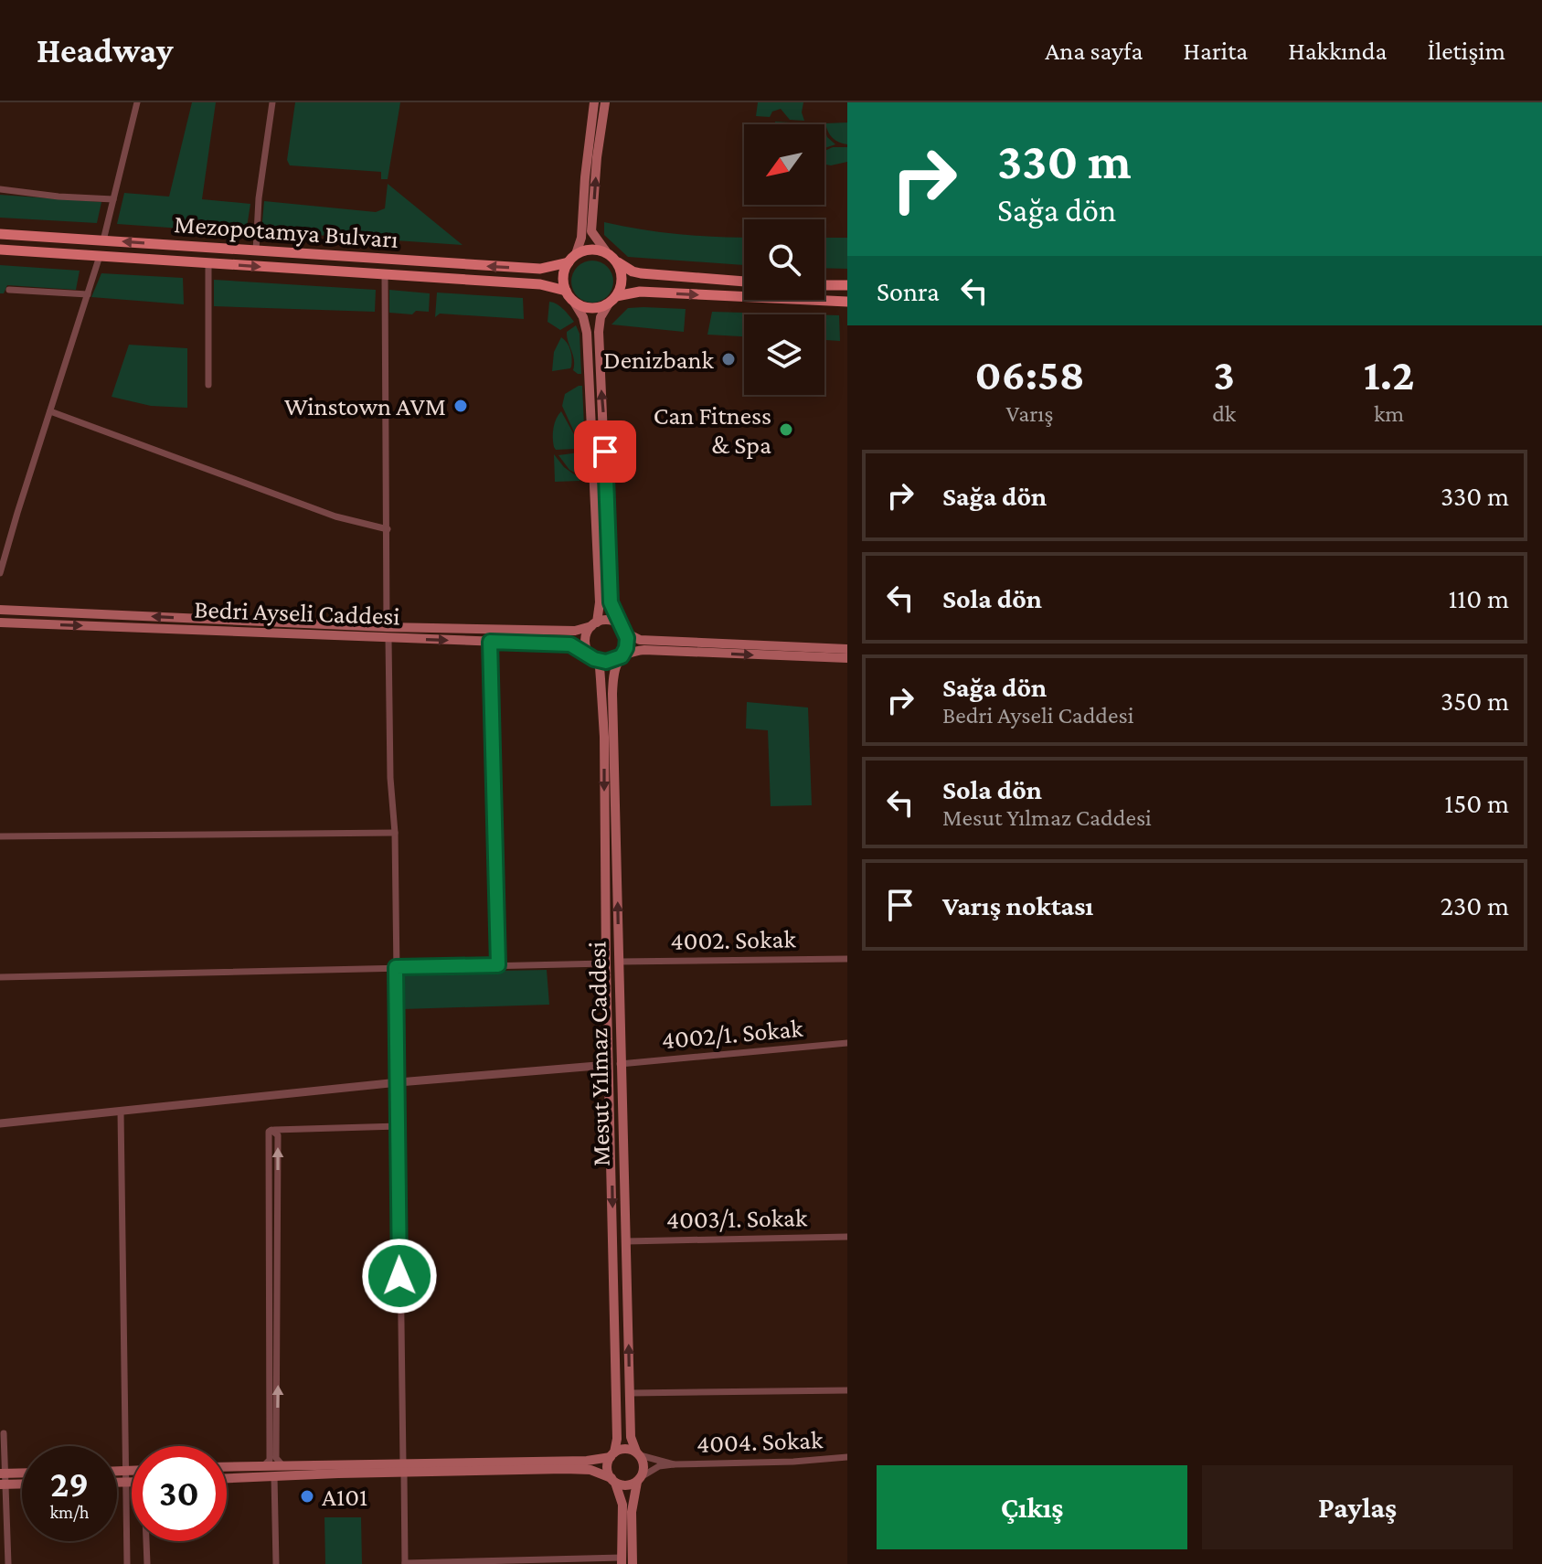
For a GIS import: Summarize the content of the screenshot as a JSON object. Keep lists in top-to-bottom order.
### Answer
{
  "streets": {
    "main road": ["Mezopotamya Bulvarı", "Bedri Ayseli Caddesi", "Mesut Yılmaz Caddesi"],
    "street": [
      "4002. Sokak",
      "4002/1. Sokak",
      "4003/1. Sokak",
      "4004. Sokak"
    ]
  },
  "crossings": [
    ["Bedri Ayseli Caddesi", "Mesut Yılmaz Caddesi"],
    ["4002. Sokak", "Mesut Yılmaz Caddesi"],
    ["4002/1. Sokak", "Mesut Yılmaz Caddesi"],
    ["Mesut Yılmaz Caddesi", "4003/1. Sokak"]
  ],
  "places": [
    "Denizbank",
    "Winstown AVM",
    "Can Fitness & Spa",
    "A101"
  ],
  "north": "bottom left",
  "page": {
    "header": "Headway",
    "nav": [
      "Ana sayfa",
      "Harita",
      "Hakkında",
      "İletişim"
    ],
    "turn": ["330 m", "Sağa dön"],
    "then": "Sonra",
    "eta": [
      "06:58",
      "Varış",
      "3",
      "dk",
      "1.2",
      "km"
    ],
    "list": [
      {
        "name": "Sağa dön",
        "value": "330 m"
      },
      {
        "name": "Sola dön",
        "value": "110 m"
      },
      {
        "name": "Sağa dön",
        "note": "Bedri Ayseli Caddesi",
        "value": "350 m"
      },
      {
        "name": "Sola dön",
        "note": "Mesut Yılmaz Caddesi",
        "value": "150 m"
      },
      {
        "name": "Varış noktası",
        "value": "230 m"
      }
    ],
    "speed": "29 km/h",
    "limit": "30",
    "buttons": ["Çıkış", "Paylaş"]
  }
}
